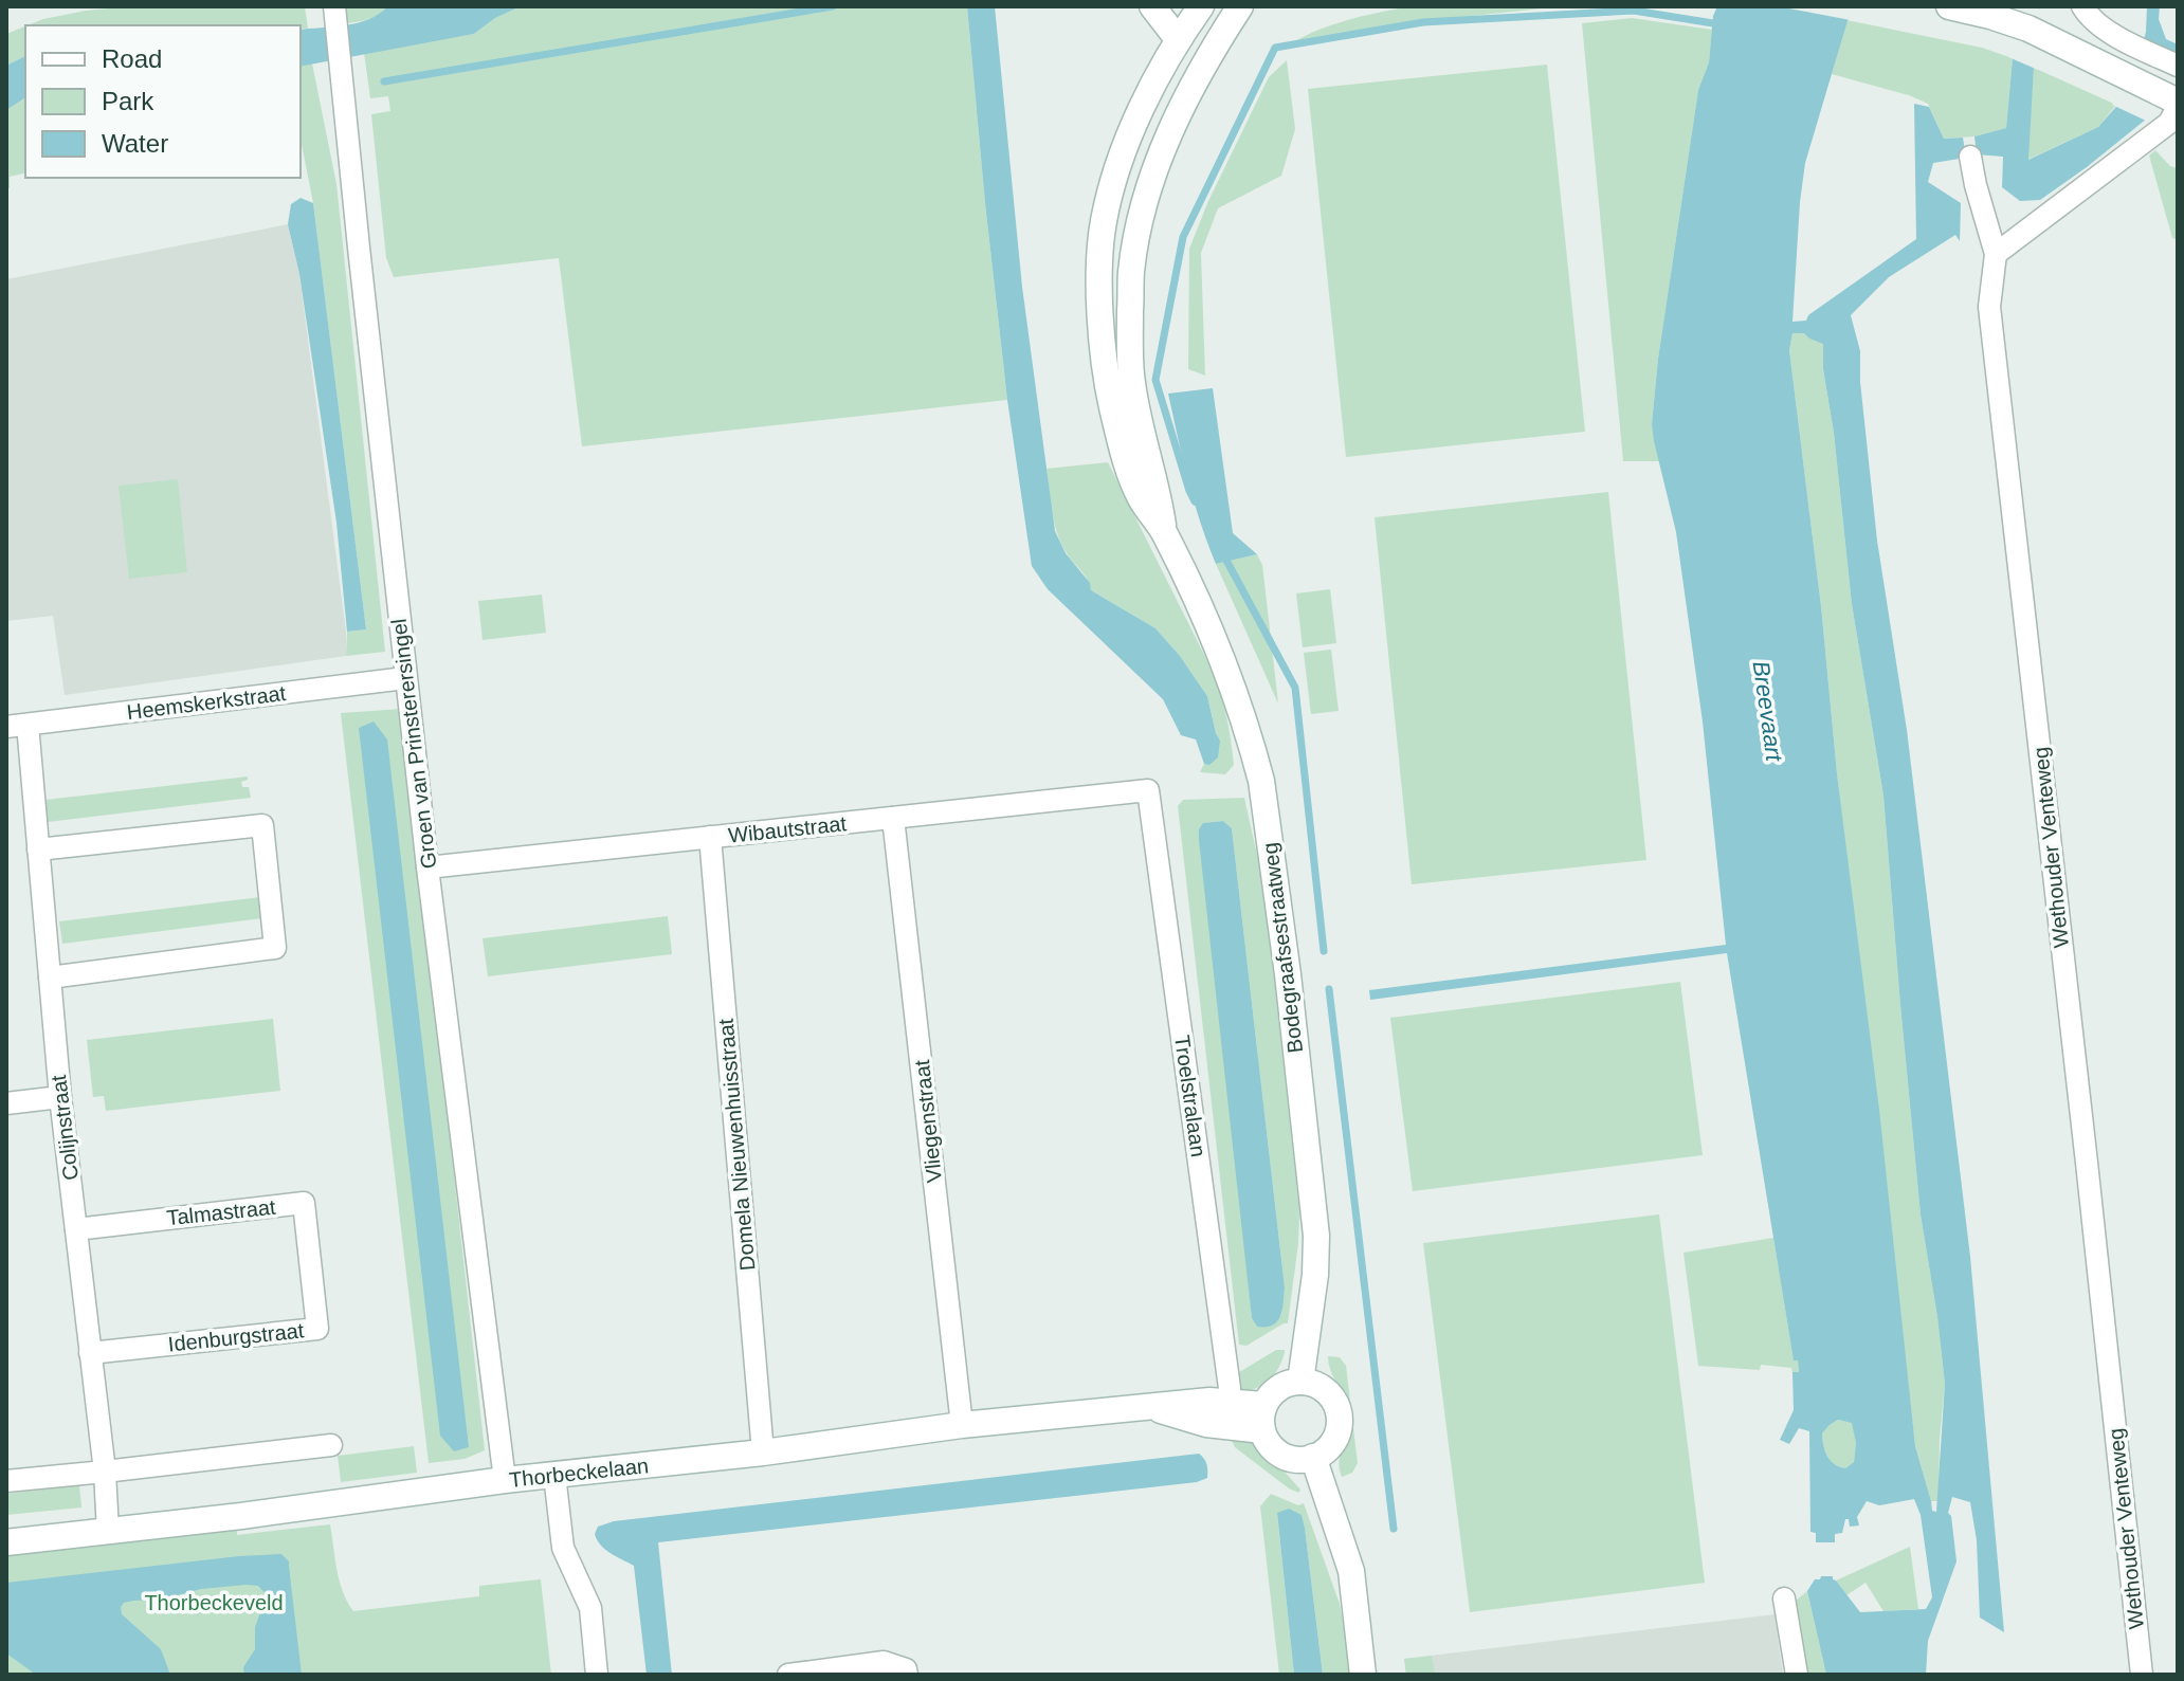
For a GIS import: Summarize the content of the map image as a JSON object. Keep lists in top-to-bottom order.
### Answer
{
  "streets": {
    "main road": ["Bodegraafsestraatweg", "Thorbeckelaan"],
    "street": [
      "Heemskerkstraat",
      "Groen van Prinsterersingel",
      "Wibautstraat",
      "Wethouder Venteweg",
      "Troelstralaan",
      "Vliegenstraat",
      "Colijnstraat",
      "Domela Nieuwenhuisstraat",
      "Talmastraat",
      "Idenburgstraat"
    ]
  },
  "crossings": [
    ["Heemskerkstraat", "Groen van Prinsterersingel"],
    ["Heemskerkstraat", "Colijnstraat"],
    ["Groen van Prinsterersingel", "Wibautstraat"],
    ["Groen van Prinsterersingel", "Thorbeckelaan"],
    ["Wibautstraat", "Troelstralaan"],
    ["Wibautstraat", "Vliegenstraat"],
    ["Wibautstraat", "Domela Nieuwenhuisstraat"],
    ["Bodegraafsestraatweg", "Thorbeckelaan"],
    ["Troelstralaan", "Thorbeckelaan"],
    ["Vliegenstraat", "Thorbeckelaan"],
    ["Colijnstraat", "Talmastraat"],
    ["Colijnstraat", "Idenburgstraat"],
    ["Colijnstraat", "Thorbeckelaan"],
    ["Domela Nieuwenhuisstraat", "Thorbeckelaan"],
    ["Talmastraat", "Idenburgstraat"]
  ],
  "water": ["Breevaart"],
  "parks": ["Thorbeckeveld"],
  "legend": ["Road", "Park", "Water"]
}
